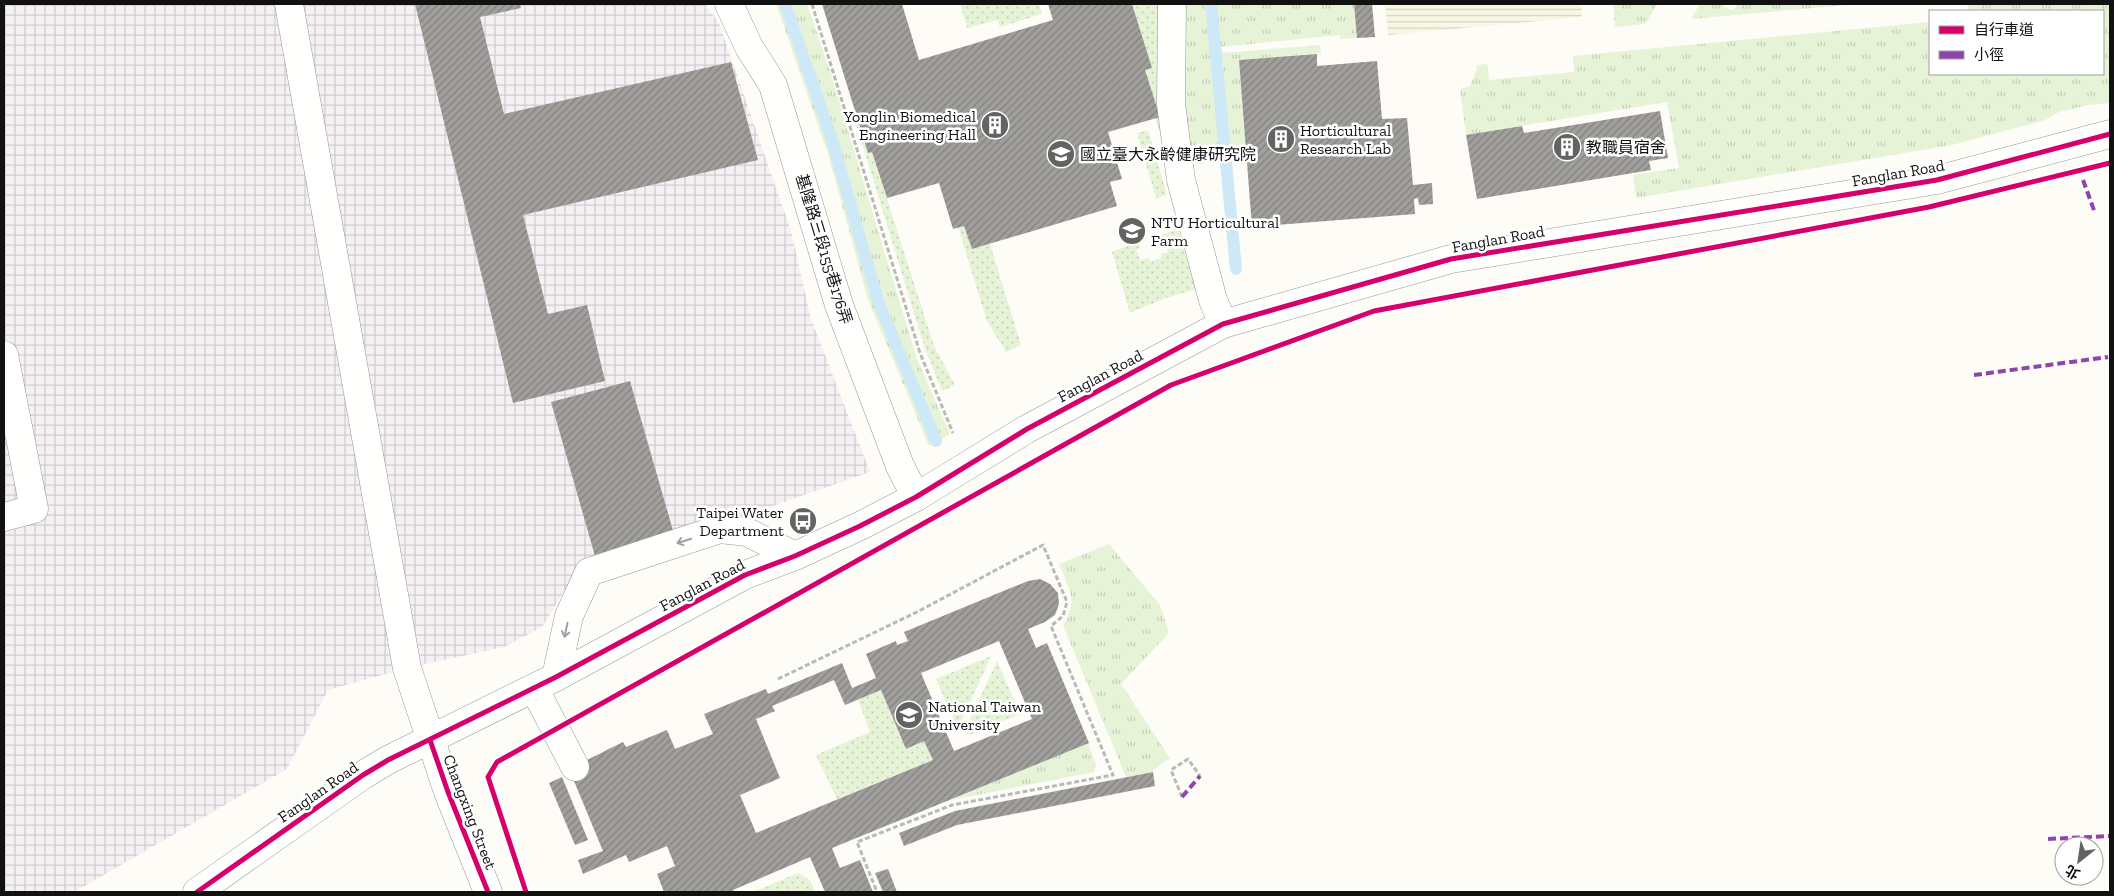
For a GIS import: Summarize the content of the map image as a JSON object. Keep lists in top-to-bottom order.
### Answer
{
  "streets": {
    "street": ["Fanglan Road", "基隆路三段155巷176弄", "Changxing Street"]
  },
  "crossings": [
    ["Fanglan Road", "基隆路三段155巷176弄"],
    ["Fanglan Road", "Changxing Street"]
  ],
  "places": {
    "building": ["Yonglin Biomedical Engineering Hall", "Horticultural Research Lab", "教職員宿舍"],
    "school or university": ["國立臺大永齡健康研究院", "NTU Horticultural Farm", "National Taiwan University"],
    "bus stop": ["Taipei Water Department"]
  },
  "legend": ["自行車道", "小徑"],
  "north": "bottom left"
}
